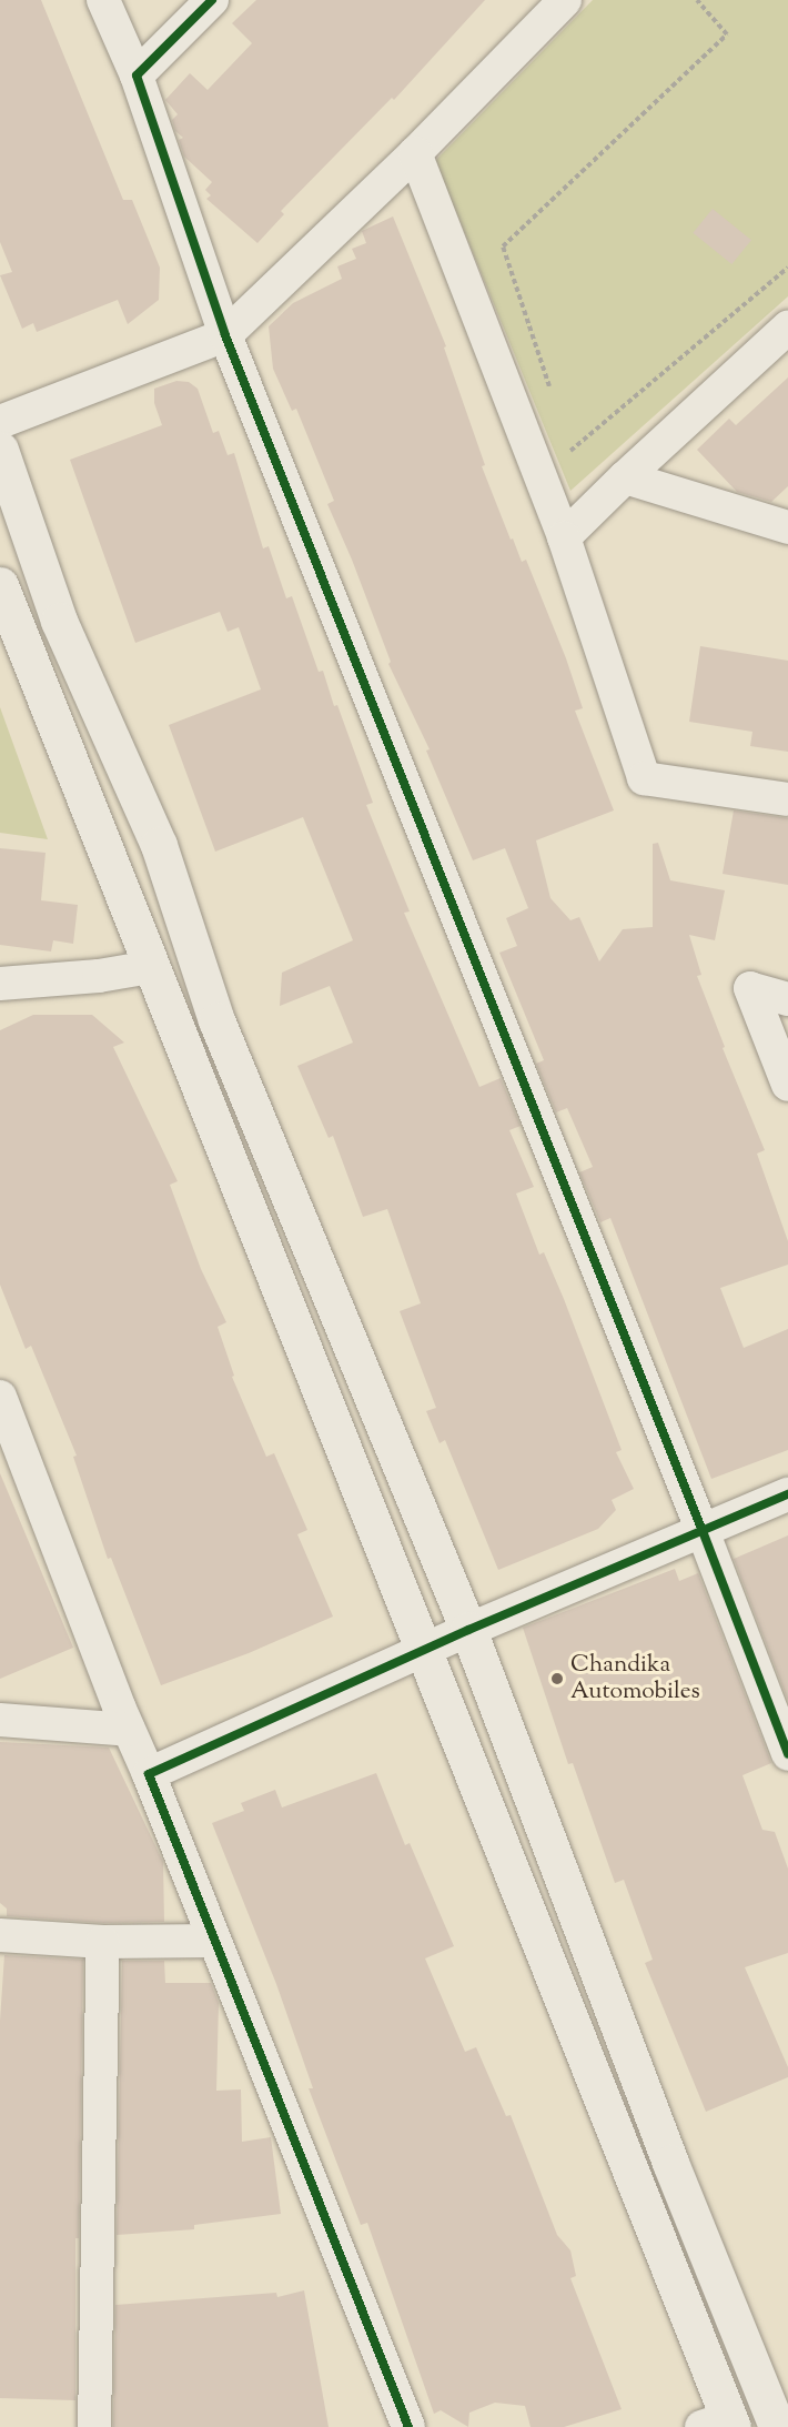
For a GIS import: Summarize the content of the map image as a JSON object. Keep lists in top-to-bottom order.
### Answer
{
  "places": ["Chandika Automobiles"]
}
